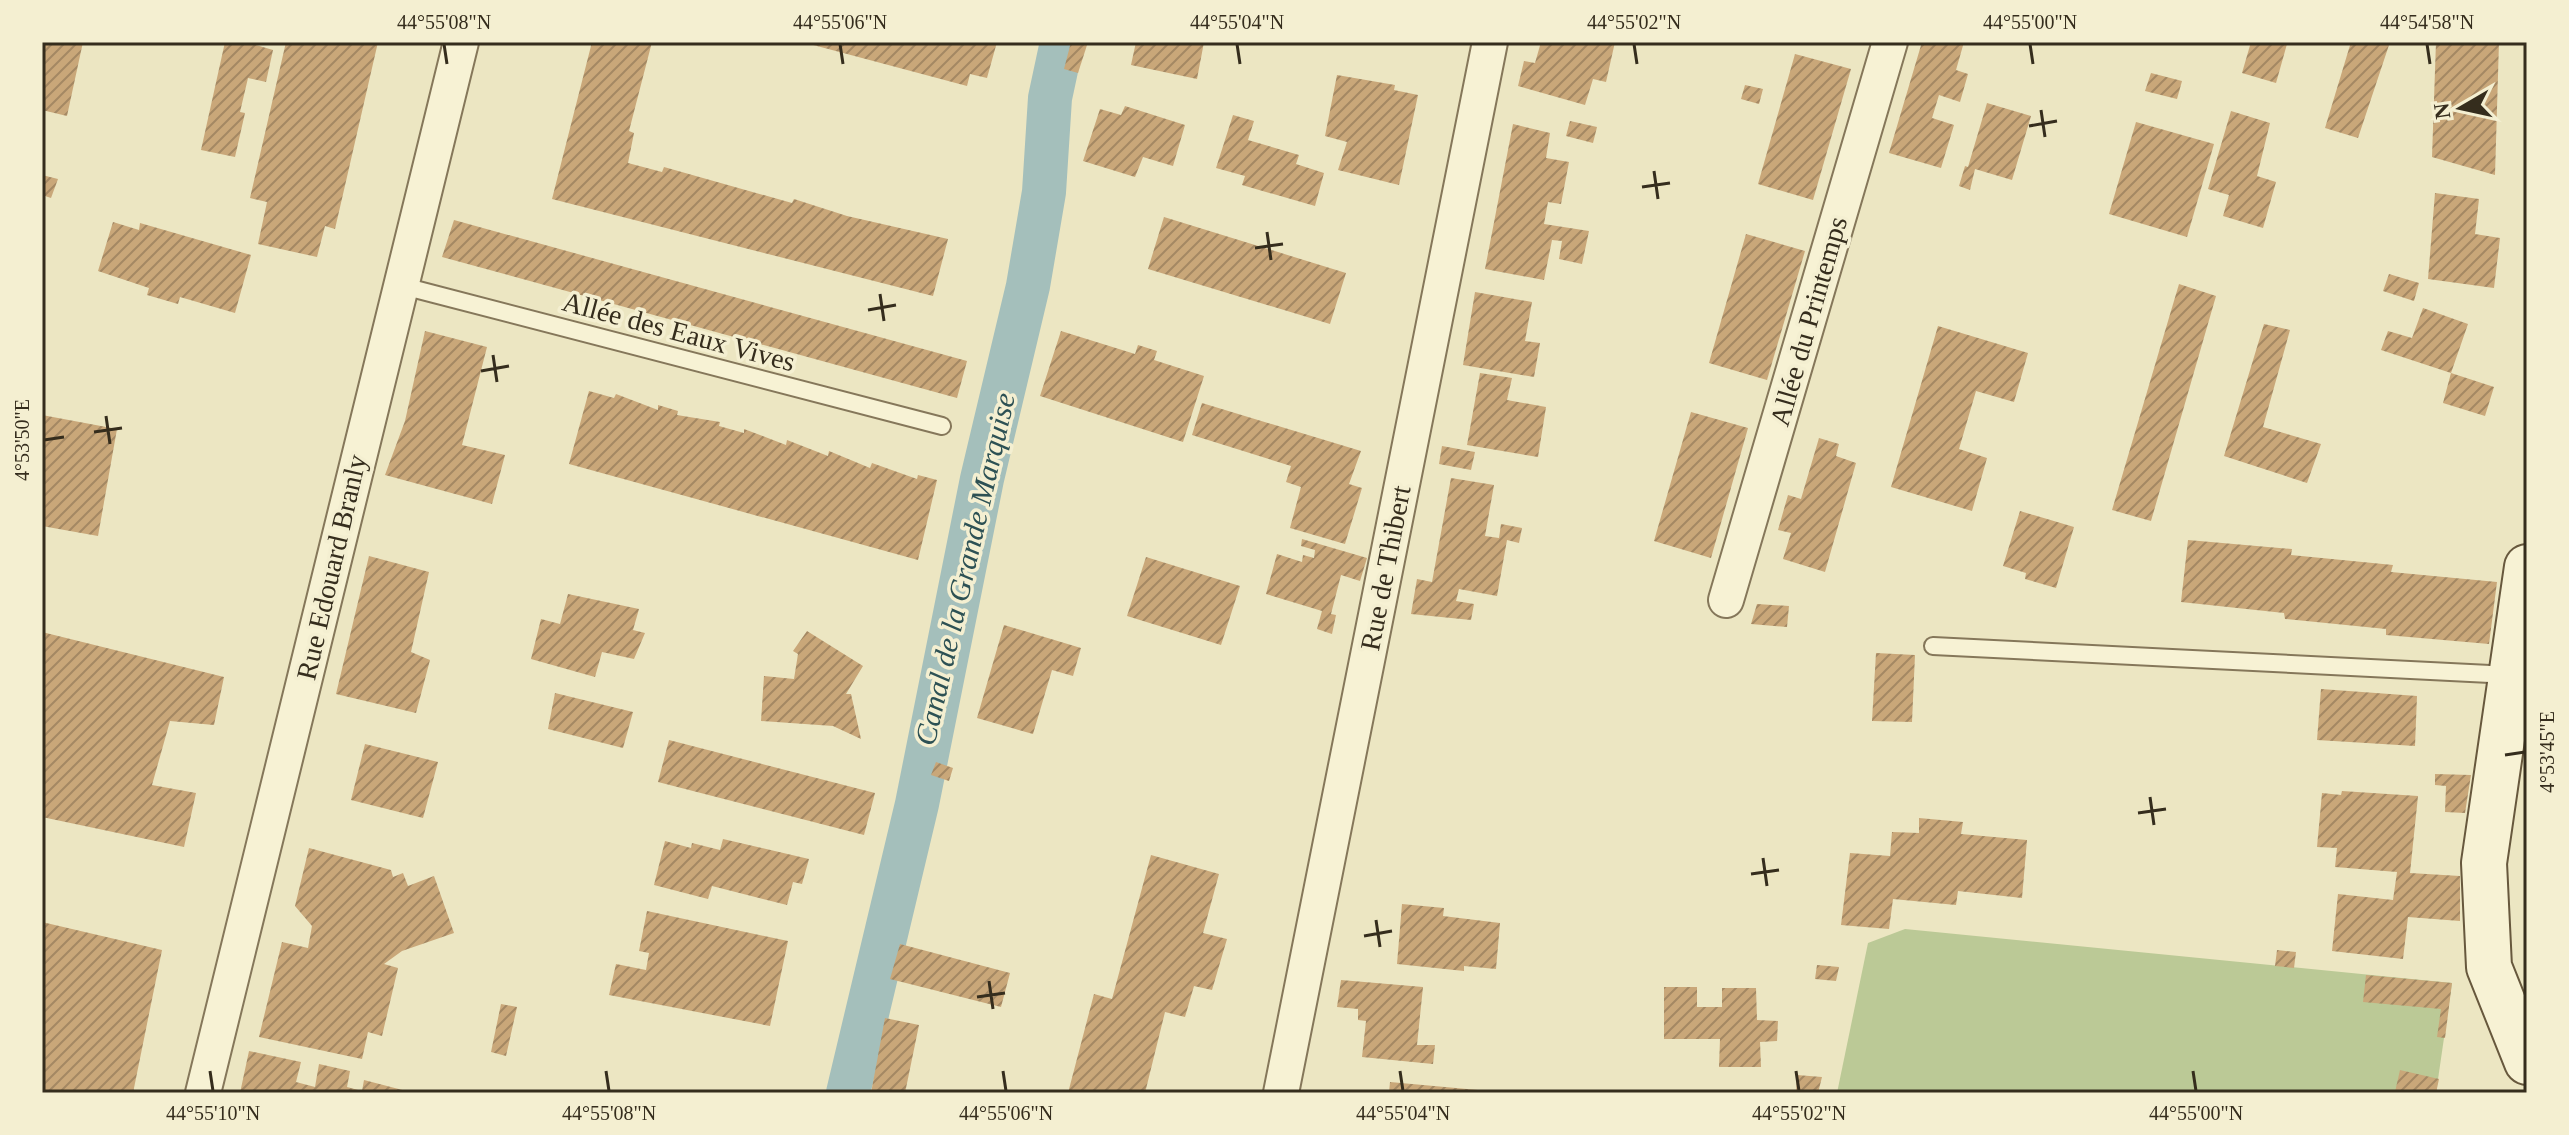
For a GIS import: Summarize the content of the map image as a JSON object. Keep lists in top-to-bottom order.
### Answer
{
  "streets": {
    "street": ["Allée du Printemps", "Rue Edouard Branly", "Rue de Thibert"],
    "lane": ["Allée des Eaux Vives"]
  },
  "crossings": [
    ["Allée des Eaux Vives", "Rue Edouard Branly"]
  ],
  "water": ["Canal de la Grande Marquise"],
  "north": "left",
  "coordinates": [
    "44°55'08\"N",
    "44°55'06\"N",
    "44°55'04\"N",
    "44°55'02\"N",
    "44°55'00\"N",
    "44°54'58\"N",
    "4°53'50\"E",
    "4°53'45\"E",
    "44°55'10\"N"
  ]
}
